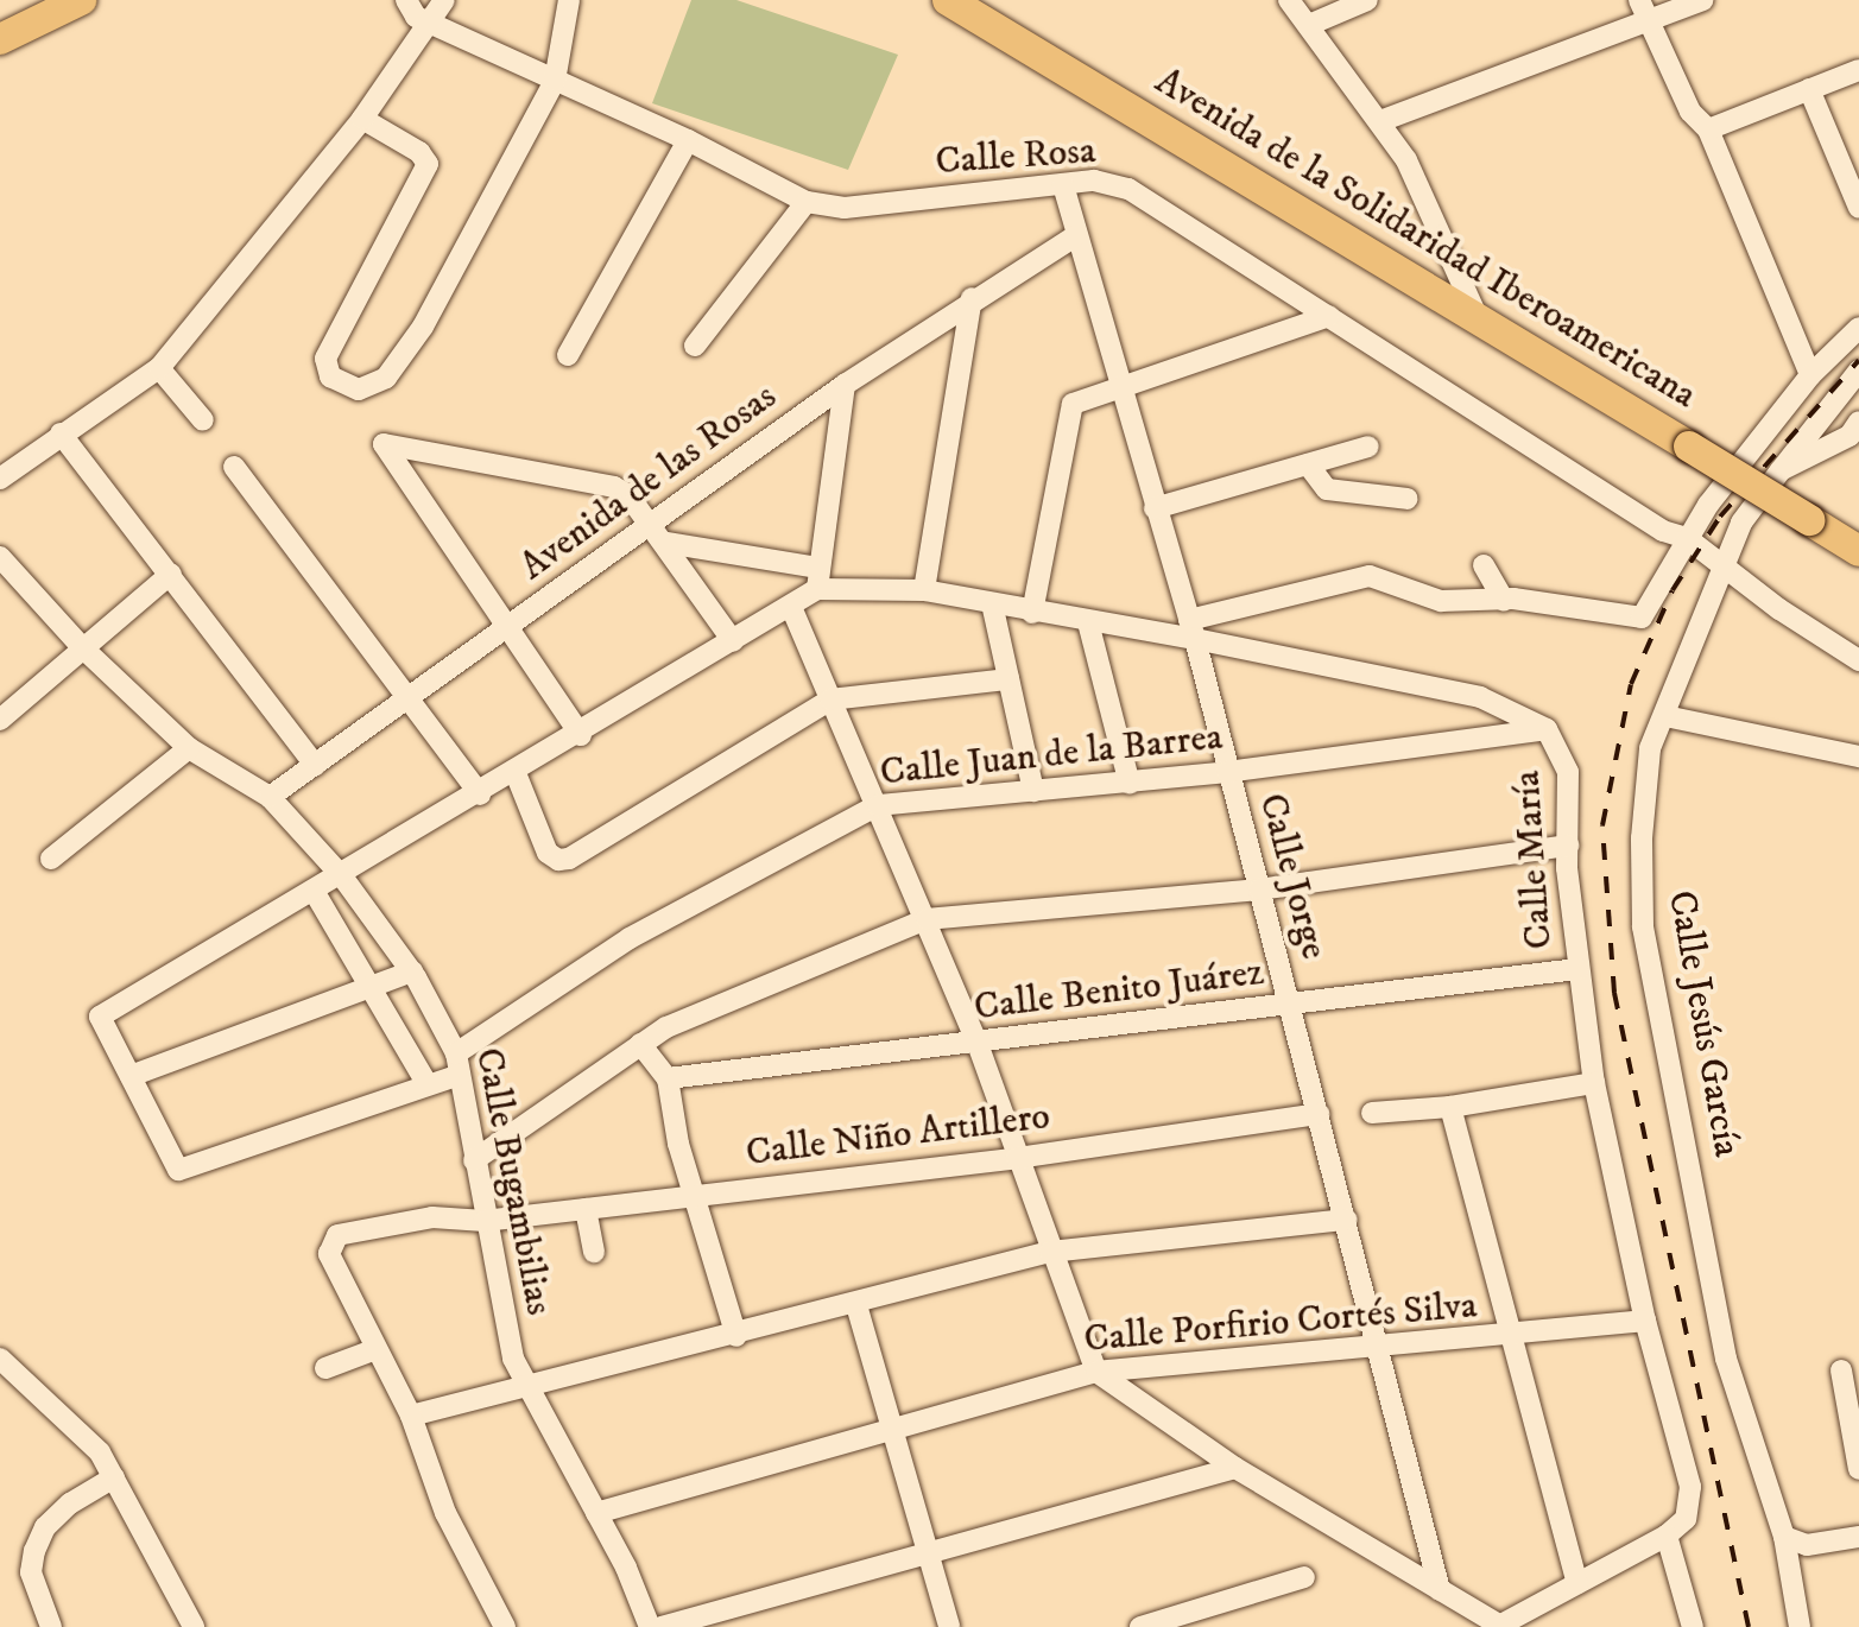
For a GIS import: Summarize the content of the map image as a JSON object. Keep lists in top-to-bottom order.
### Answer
{
  "streets": {
    "highway": ["Avenida de la Solidaridad Iberoamericana"],
    "street": [
      "Calle Rosa",
      "Avenida de las Rosas",
      "Calle Juan de la Barrea",
      "Calle María",
      "Calle Jorge",
      "Calle Benito Juárez",
      "Calle Jesús García",
      "Calle Niño Artillero",
      "Calle Bugambilias",
      "Calle Porfirio Cortés Silva"
    ]
  },
  "crossings": [
    ["Calle Rosa", "Calle Jorge"],
    ["Calle Rosa", "Calle Jesús García"],
    ["Avenida de las Rosas", "Calle María"],
    ["Avenida de las Rosas", "Calle Jorge"],
    ["Avenida de las Rosas", "Calle Bugambilias"],
    ["Calle Juan de la Barrea", "Calle María"],
    ["Calle Juan de la Barrea", "Calle Jorge"],
    ["Calle Juan de la Barrea", "Calle Bugambilias"],
    ["Calle María", "Calle Jorge"],
    ["Calle María", "Calle Benito Juárez"],
    ["Calle María", "Calle Porfirio Cortés Silva"],
    ["Calle Jorge", "Calle Benito Juárez"],
    ["Calle Jorge", "Calle Niño Artillero"],
    ["Calle Jorge", "Calle Porfirio Cortés Silva"],
    ["Calle Niño Artillero", "Calle Bugambilias"],
    ["Calle Bugambilias", "Calle Porfirio Cortés Silva"]
  ]
}
